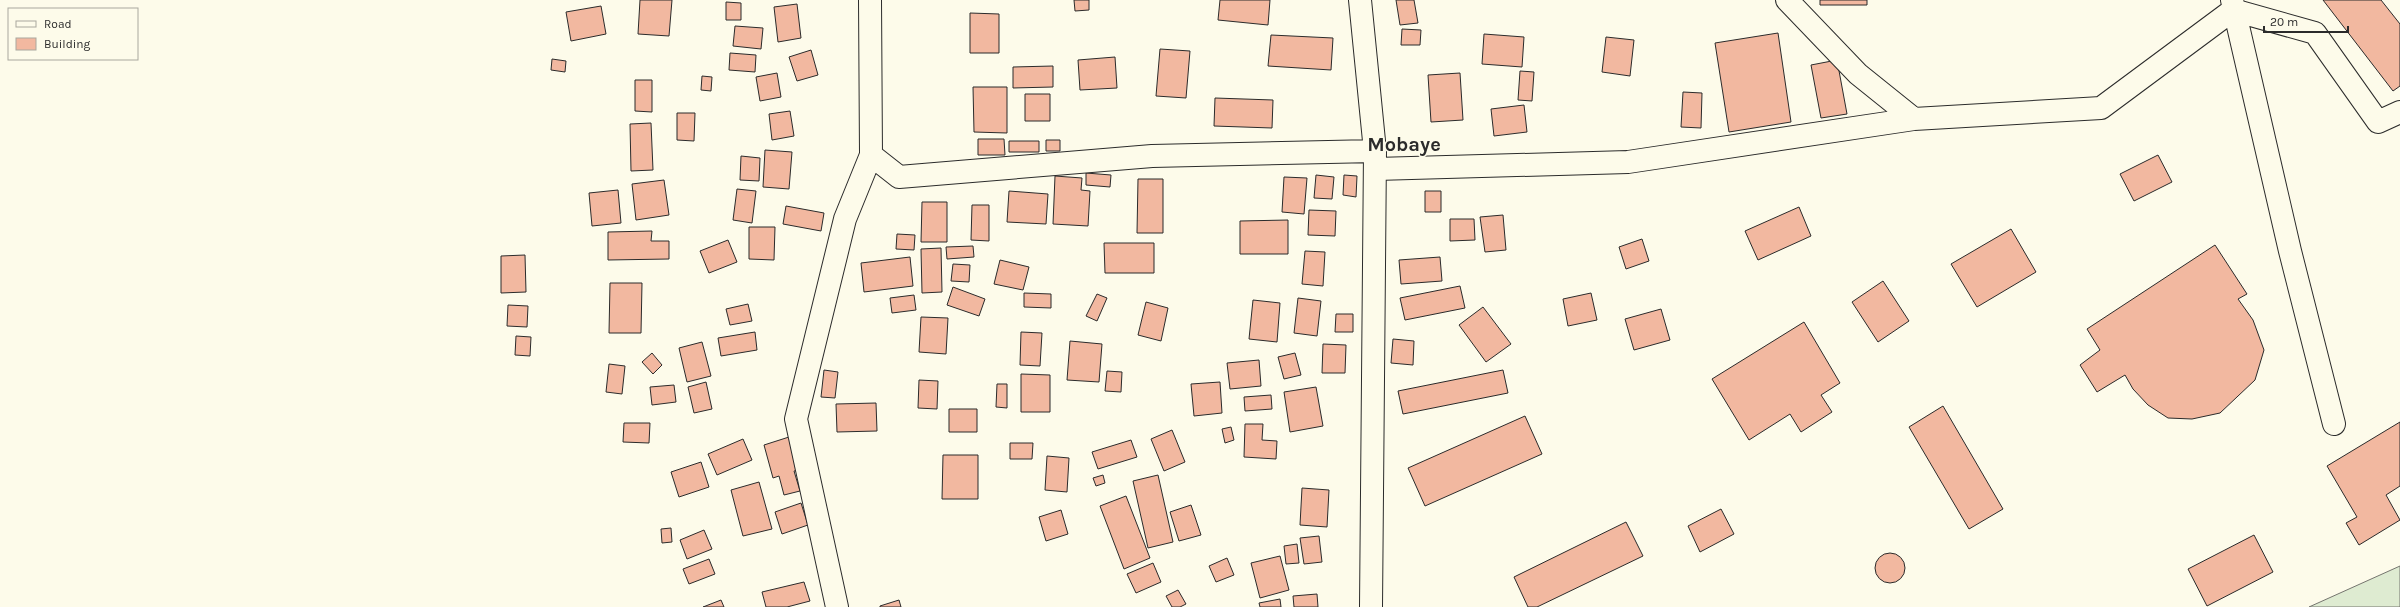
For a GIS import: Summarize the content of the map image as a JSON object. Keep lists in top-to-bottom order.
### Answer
{
  "districts": ["Mobaye"],
  "legend": ["Road", "Building"],
  "scale_bar": "20 m"
}
